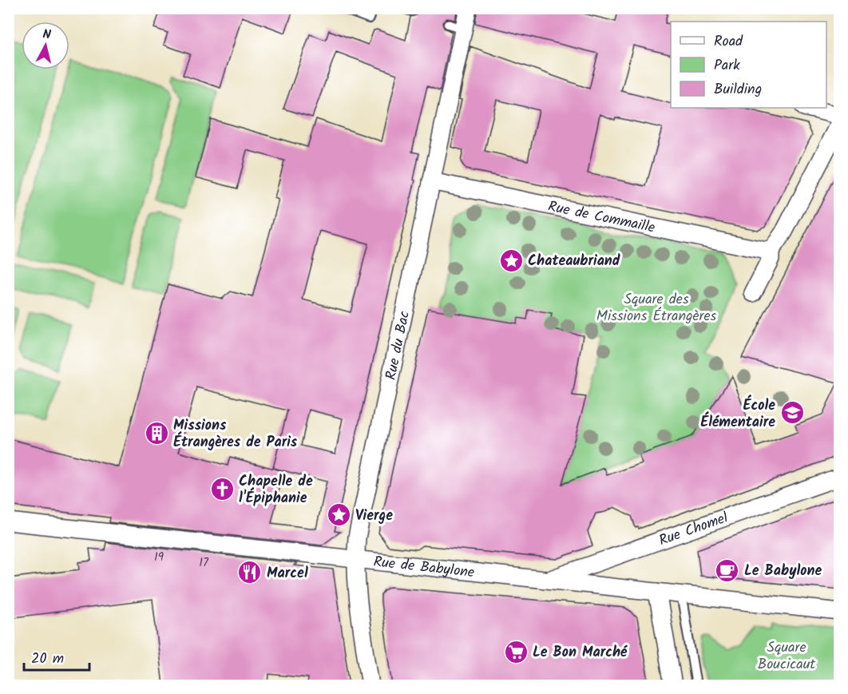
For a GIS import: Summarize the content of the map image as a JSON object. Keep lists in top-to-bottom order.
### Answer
{
  "streets": {
    "street": [
      "Rue de Commaille",
      "Rue du Bac",
      "Rue Chomel",
      "Rue de Babylone"
    ]
  },
  "crossings": [
    ["Rue de Commaille", "Rue du Bac"],
    ["Rue du Bac", "Rue de Babylone"],
    ["Rue Chomel", "Rue de Babylone"]
  ],
  "parks": ["Square des Missions Étrangères", "Square Boucicaut"],
  "places": {
    "place": ["Chateaubriand", "Vierge"],
    "school or university": ["École Élémentaire"],
    "building": ["Missions Étrangères de Paris"],
    "church": ["Chapelle de l'Épiphanie"],
    "cafe": ["Le Babylone"],
    "restaurant": ["Marcel"],
    "supermarket": ["Le Bon Marché"]
  },
  "house_numbers": ["19", "17"],
  "legend": ["Road", "Park", "Building"],
  "scale_bar": "20 m",
  "north": "top"
}
